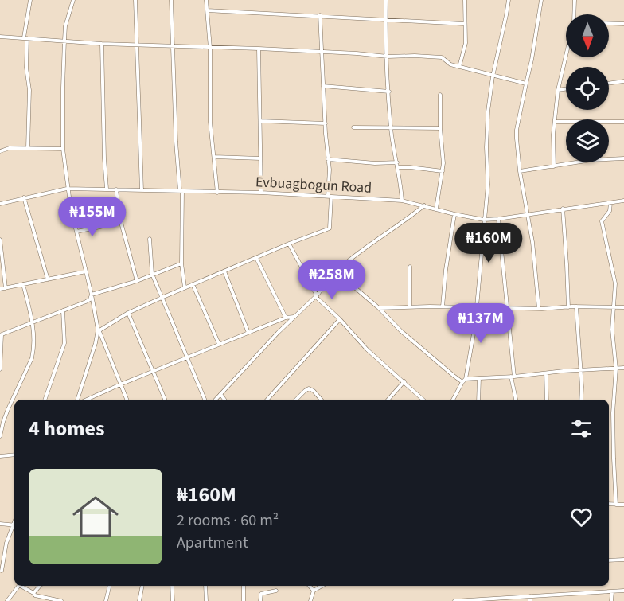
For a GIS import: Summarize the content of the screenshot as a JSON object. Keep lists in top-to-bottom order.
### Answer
{
  "streets": {
    "street": ["Evbuagbogun Road"]
  },
  "north": "bottom",
  "page": {
    "price": [
      "₦155M",
      "₦160M",
      "₦258M",
      "₦137M"
    ],
    "heading": "4 homes",
    "list": [
      {
        "name": "₦160M",
        "note": "2 rooms · 60 m² · Apartment"
      }
    ]
  }
}
